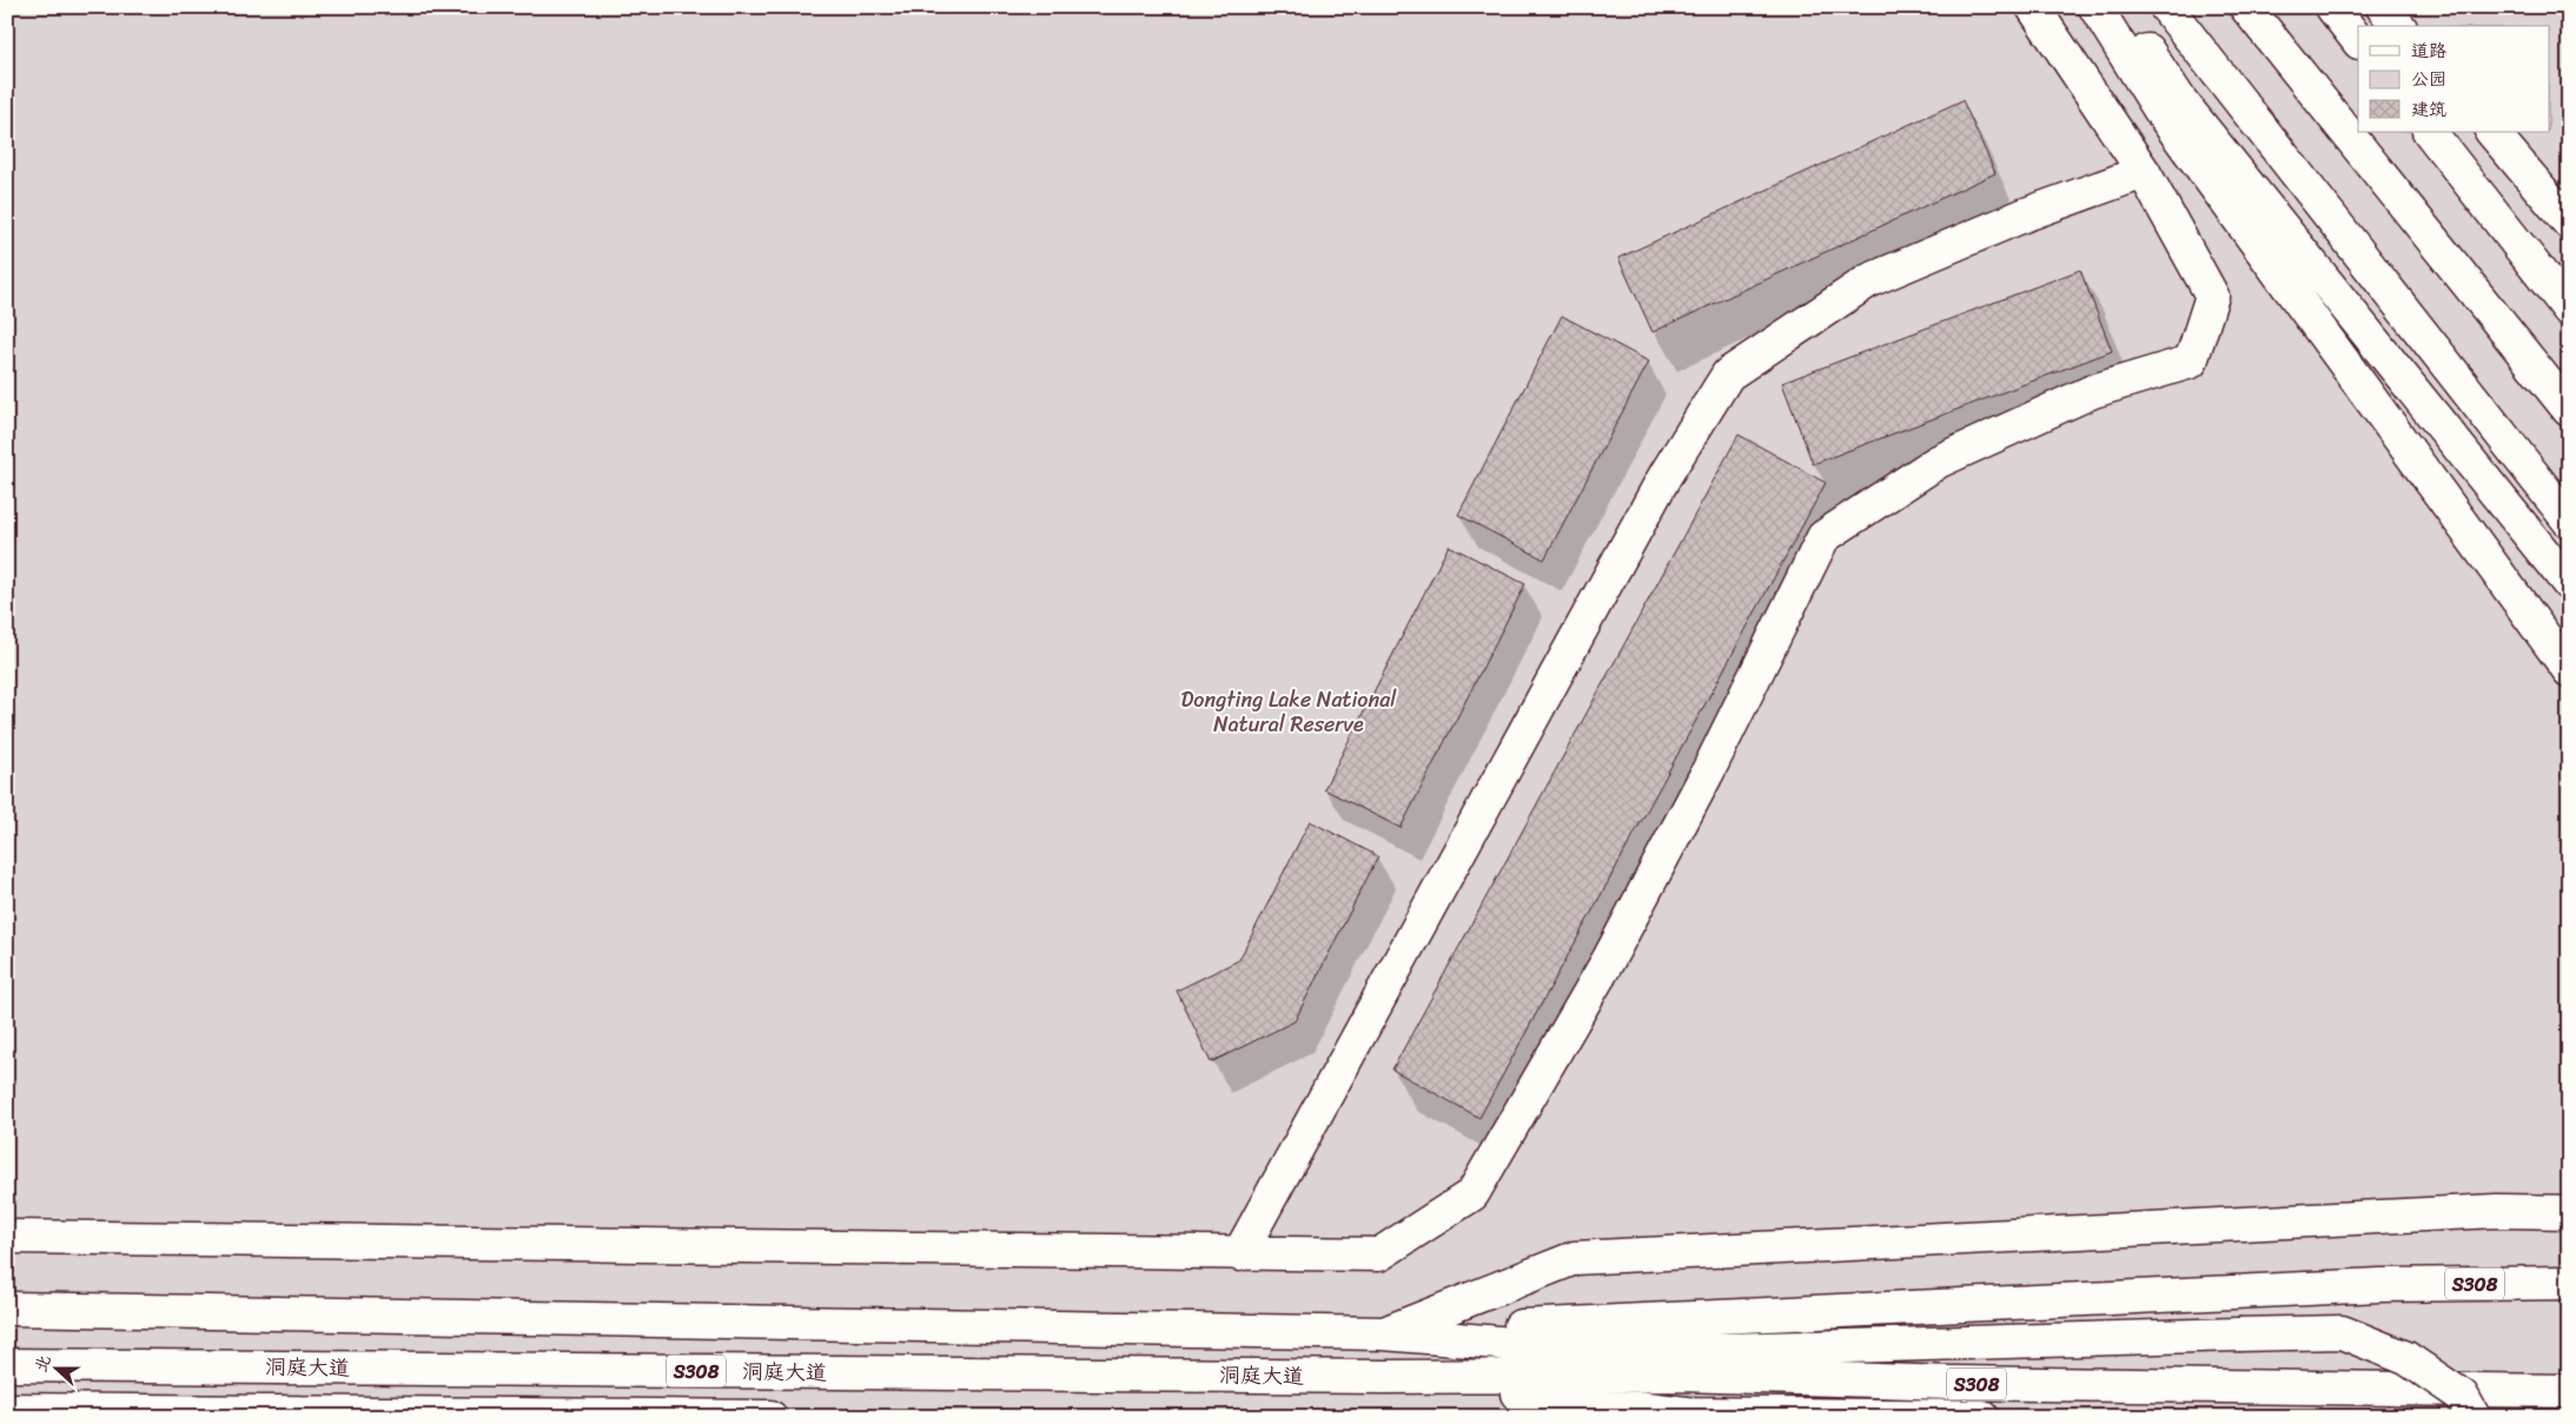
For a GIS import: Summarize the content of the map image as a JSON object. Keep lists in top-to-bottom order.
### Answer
{
  "streets": {
    "main road": ["S308", "洞庭大道"]
  },
  "crossings": [
    ["S308", "洞庭大道"]
  ],
  "parks": ["Dongting Lake National Natural Reserve"],
  "legend": ["道路", "公园", "建筑"],
  "north": "left"
}
